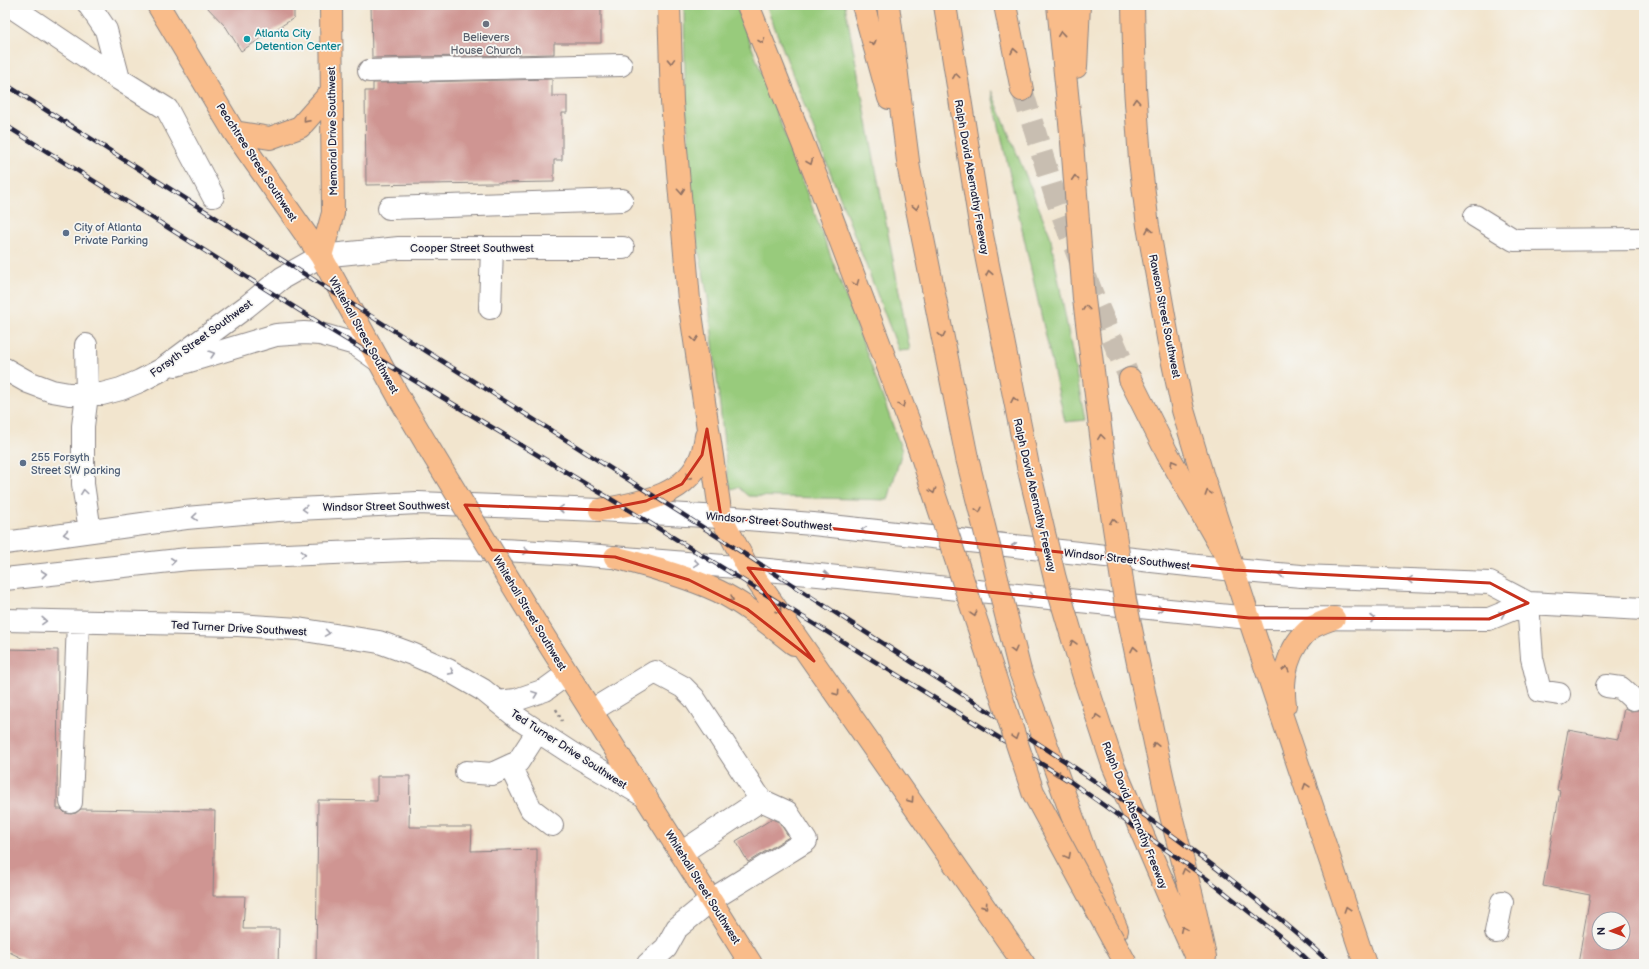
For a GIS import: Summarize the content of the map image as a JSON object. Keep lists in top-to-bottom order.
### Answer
{
  "streets": {
    "main road": [
      "Memorial Drive Southwest",
      "Peachtree Street Southwest",
      "Ralph David Abernathy Freeway",
      "Rawson Street Southwest",
      "Whitehall Street Southwest"
    ],
    "street": [
      "Cooper Street Southwest",
      "Forsyth Street Southwest",
      "Windsor Street Southwest",
      "Ted Turner Drive Southwest"
    ]
  },
  "crossings": [
    ["Memorial Drive Southwest", "Peachtree Street Southwest"],
    ["Memorial Drive Southwest", "Cooper Street Southwest"],
    ["Memorial Drive Southwest", "Whitehall Street Southwest"],
    ["Memorial Drive Southwest", "Forsyth Street Southwest"],
    ["Peachtree Street Southwest", "Cooper Street Southwest"],
    ["Peachtree Street Southwest", "Whitehall Street Southwest"],
    ["Peachtree Street Southwest", "Forsyth Street Southwest"],
    ["Cooper Street Southwest", "Whitehall Street Southwest"],
    ["Cooper Street Southwest", "Forsyth Street Southwest"],
    ["Rawson Street Southwest", "Windsor Street Southwest"],
    ["Whitehall Street Southwest", "Forsyth Street Southwest"],
    ["Whitehall Street Southwest", "Ted Turner Drive Southwest"]
  ],
  "one_way": ["Ted Turner Drive Southwest"],
  "places": [
    "Believers House Church",
    "Atlanta City Detention Center",
    "City of Atlanta Private Parking",
    "255 Forsyth Street SW parking"
  ],
  "north": "left"
}
